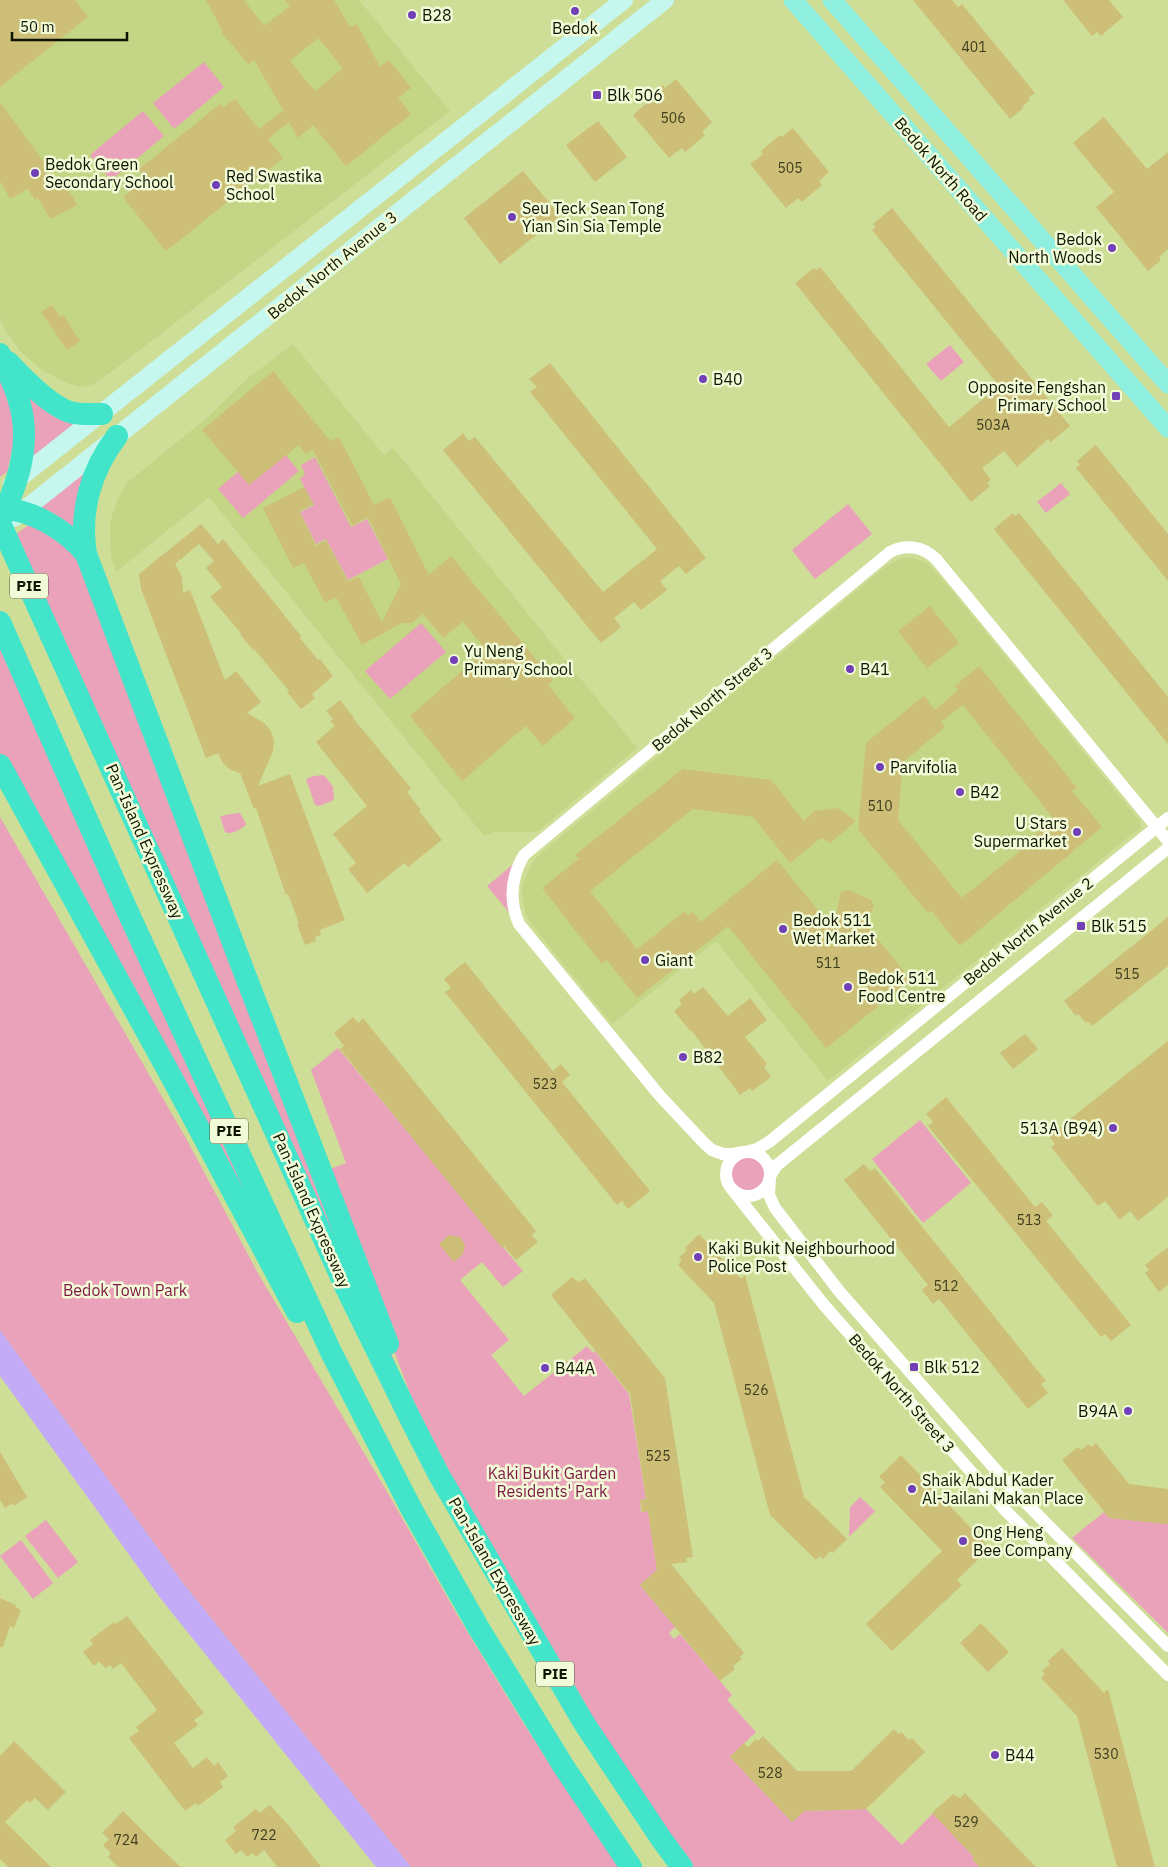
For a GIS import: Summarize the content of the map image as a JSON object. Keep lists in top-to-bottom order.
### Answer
{
  "streets": {
    "highway": ["PIE", "Pan-Island Expressway"],
    "main road": ["Bedok North Road", "Bedok North Avenue 3"],
    "street": ["Bedok North Street 3", "Bedok North Avenue 2"]
  },
  "crossings": [
    ["Bedok North Avenue 3", "Pan-Island Expressway"],
    ["Bedok North Street 3", "Bedok North Avenue 2"]
  ],
  "parks": ["Bedok Town Park", "Kaki Bukit Garden Residents' Park"],
  "places": {
    "other": [
      "Bedok",
      "B28",
      "Bedok Green Secondary School",
      "Red Swastika School",
      "Seu Teck Sean Tong Yian Sin Sia Temple",
      "Bedok North Woods",
      "B40",
      "Yu Neng Primary School",
      "B41",
      "Parvifolia",
      "B42",
      "U Stars Supermarket",
      "Bedok 511 Wet Market",
      "Giant",
      "Bedok 511 Food Centre",
      "B82",
      "513A (B94)",
      "Kaki Bukit Neighbourhood Police Post",
      "B44A",
      "B94A",
      "Shaik Abdul Kader Al-Jailani Makan Place",
      "Ong Heng Bee Company",
      "B44"
    ],
    "transit": [
      "Blk 506",
      "Opposite Fengshan Primary School",
      "Blk 515",
      "Blk 512"
    ]
  },
  "house_numbers": [
    "401",
    "506",
    "505",
    "503A",
    "510",
    "511",
    "515",
    "523",
    "513",
    "512",
    "526",
    "525",
    "530",
    "528",
    "529",
    "722",
    "724"
  ],
  "scale_bar": "50 m"
}
